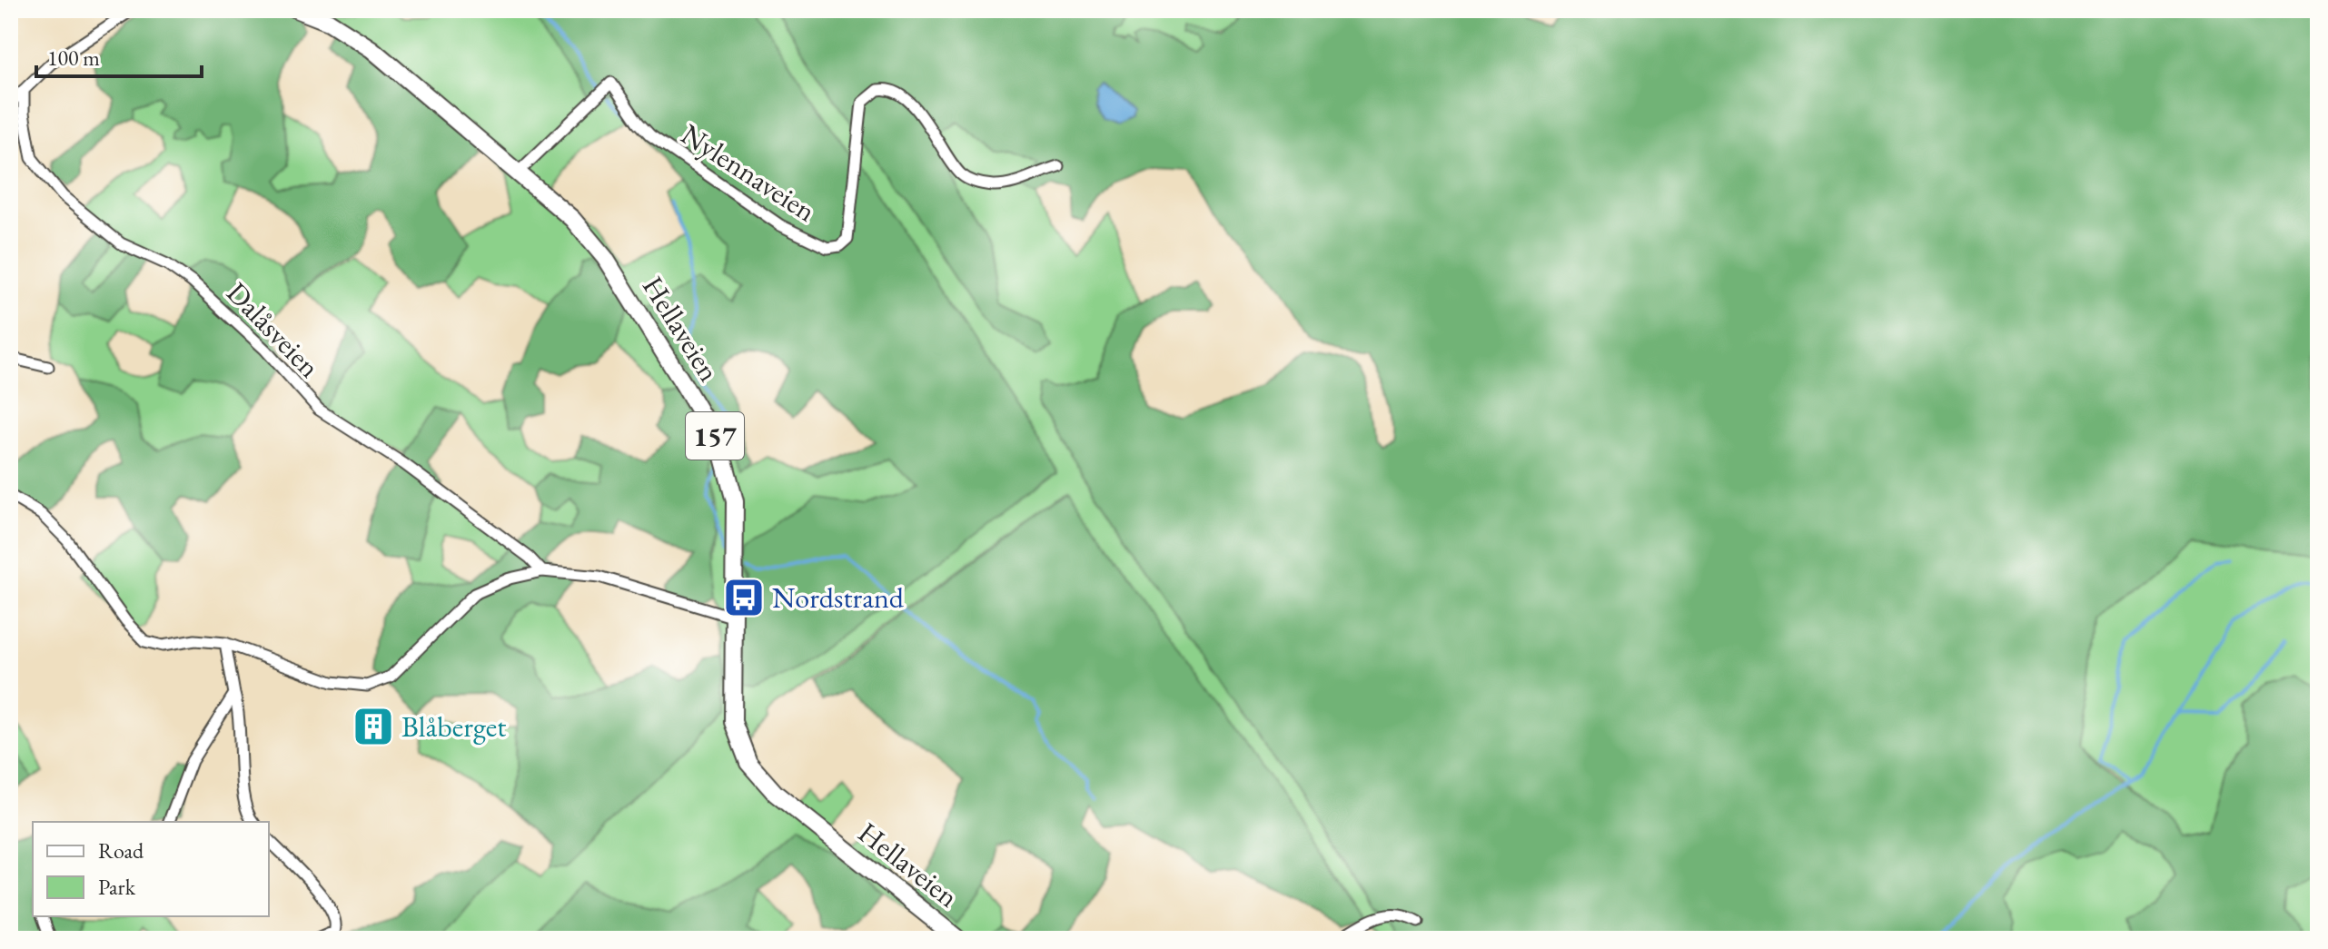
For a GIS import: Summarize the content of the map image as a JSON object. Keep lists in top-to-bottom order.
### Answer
{
  "streets": {
    "main road": ["Hellaveien", "157"],
    "street": ["Nylennaveien", "Dalåsveien"]
  },
  "crossings": [
    ["Nylennaveien", "Hellaveien"]
  ],
  "places": {
    "bus stop": ["Nordstrand"],
    "building": ["Blåberget"]
  },
  "legend": ["Road", "Park"],
  "scale_bar": "100 m"
}
